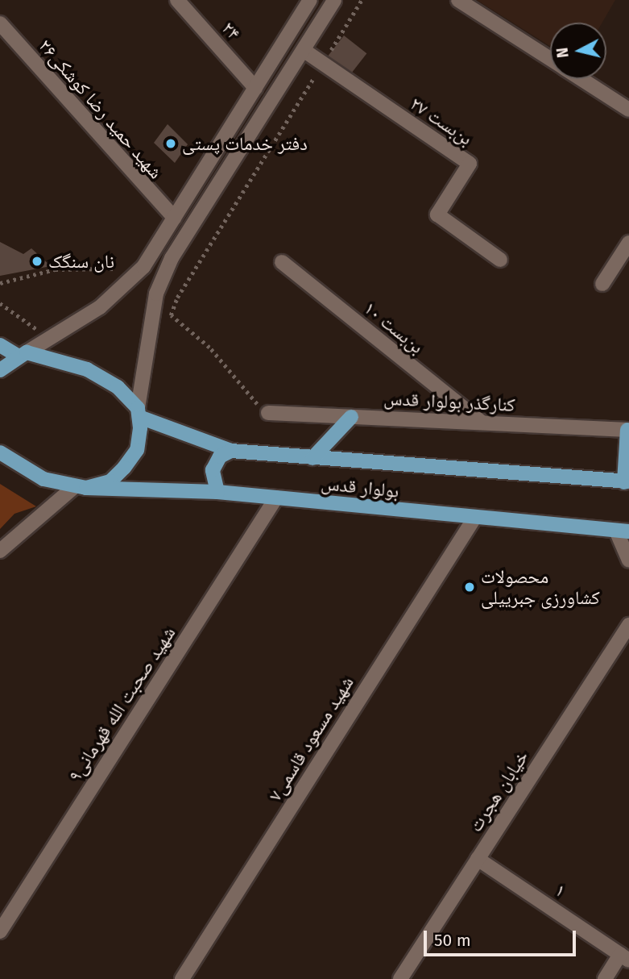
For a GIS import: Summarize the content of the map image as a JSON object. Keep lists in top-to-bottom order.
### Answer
{
  "streets": {
    "main road": ["بولوار قدس"],
    "street": [
      "۲۴",
      "شهید حمید رضا کوشکی۲۶",
      "بن‌بست ۲۷",
      "بن‌بست ۱۰",
      "کنارگذر بولوار قدس",
      "شهید صحبت الله قهرمانی۹",
      "شهید مسعود قاسمی۷",
      "خیابان هجرت",
      "۱"
    ]
  },
  "crossings": [
    ["بن‌بست ۱۰", "کنارگذر بولوار قدس"],
    ["بولوار قدس", "شهید صحبت الله قهرمانی۹"],
    ["بولوار قدس", "شهید مسعود قاسمی۷"],
    ["خیابان هجرت", "۱"]
  ],
  "places": ["دفتر خدمات پستی", "نان سنگک", "محصولات کشاورزی جبرییلی"],
  "scale_bar": "50 m",
  "north": "left"
}
